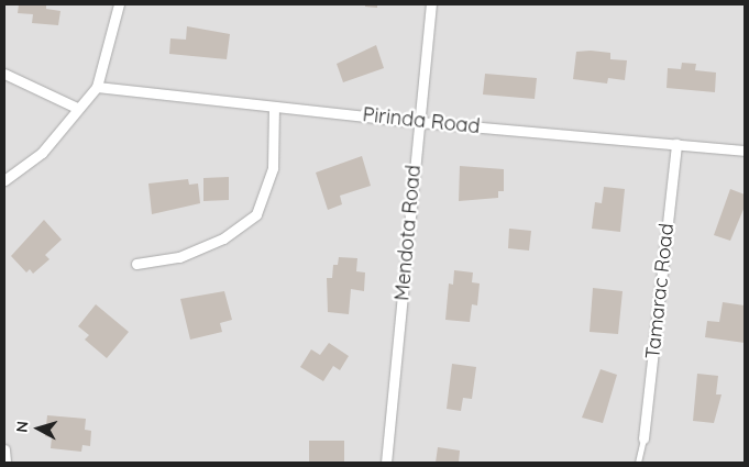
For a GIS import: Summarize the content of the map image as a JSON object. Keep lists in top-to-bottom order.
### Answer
{
  "streets": {
    "street": ["Pirinda Road", "Mendota Road", "Tamarac Road"]
  },
  "crossings": [
    ["Pirinda Road", "Mendota Road"],
    ["Pirinda Road", "Tamarac Road"]
  ],
  "north": "left"
}
